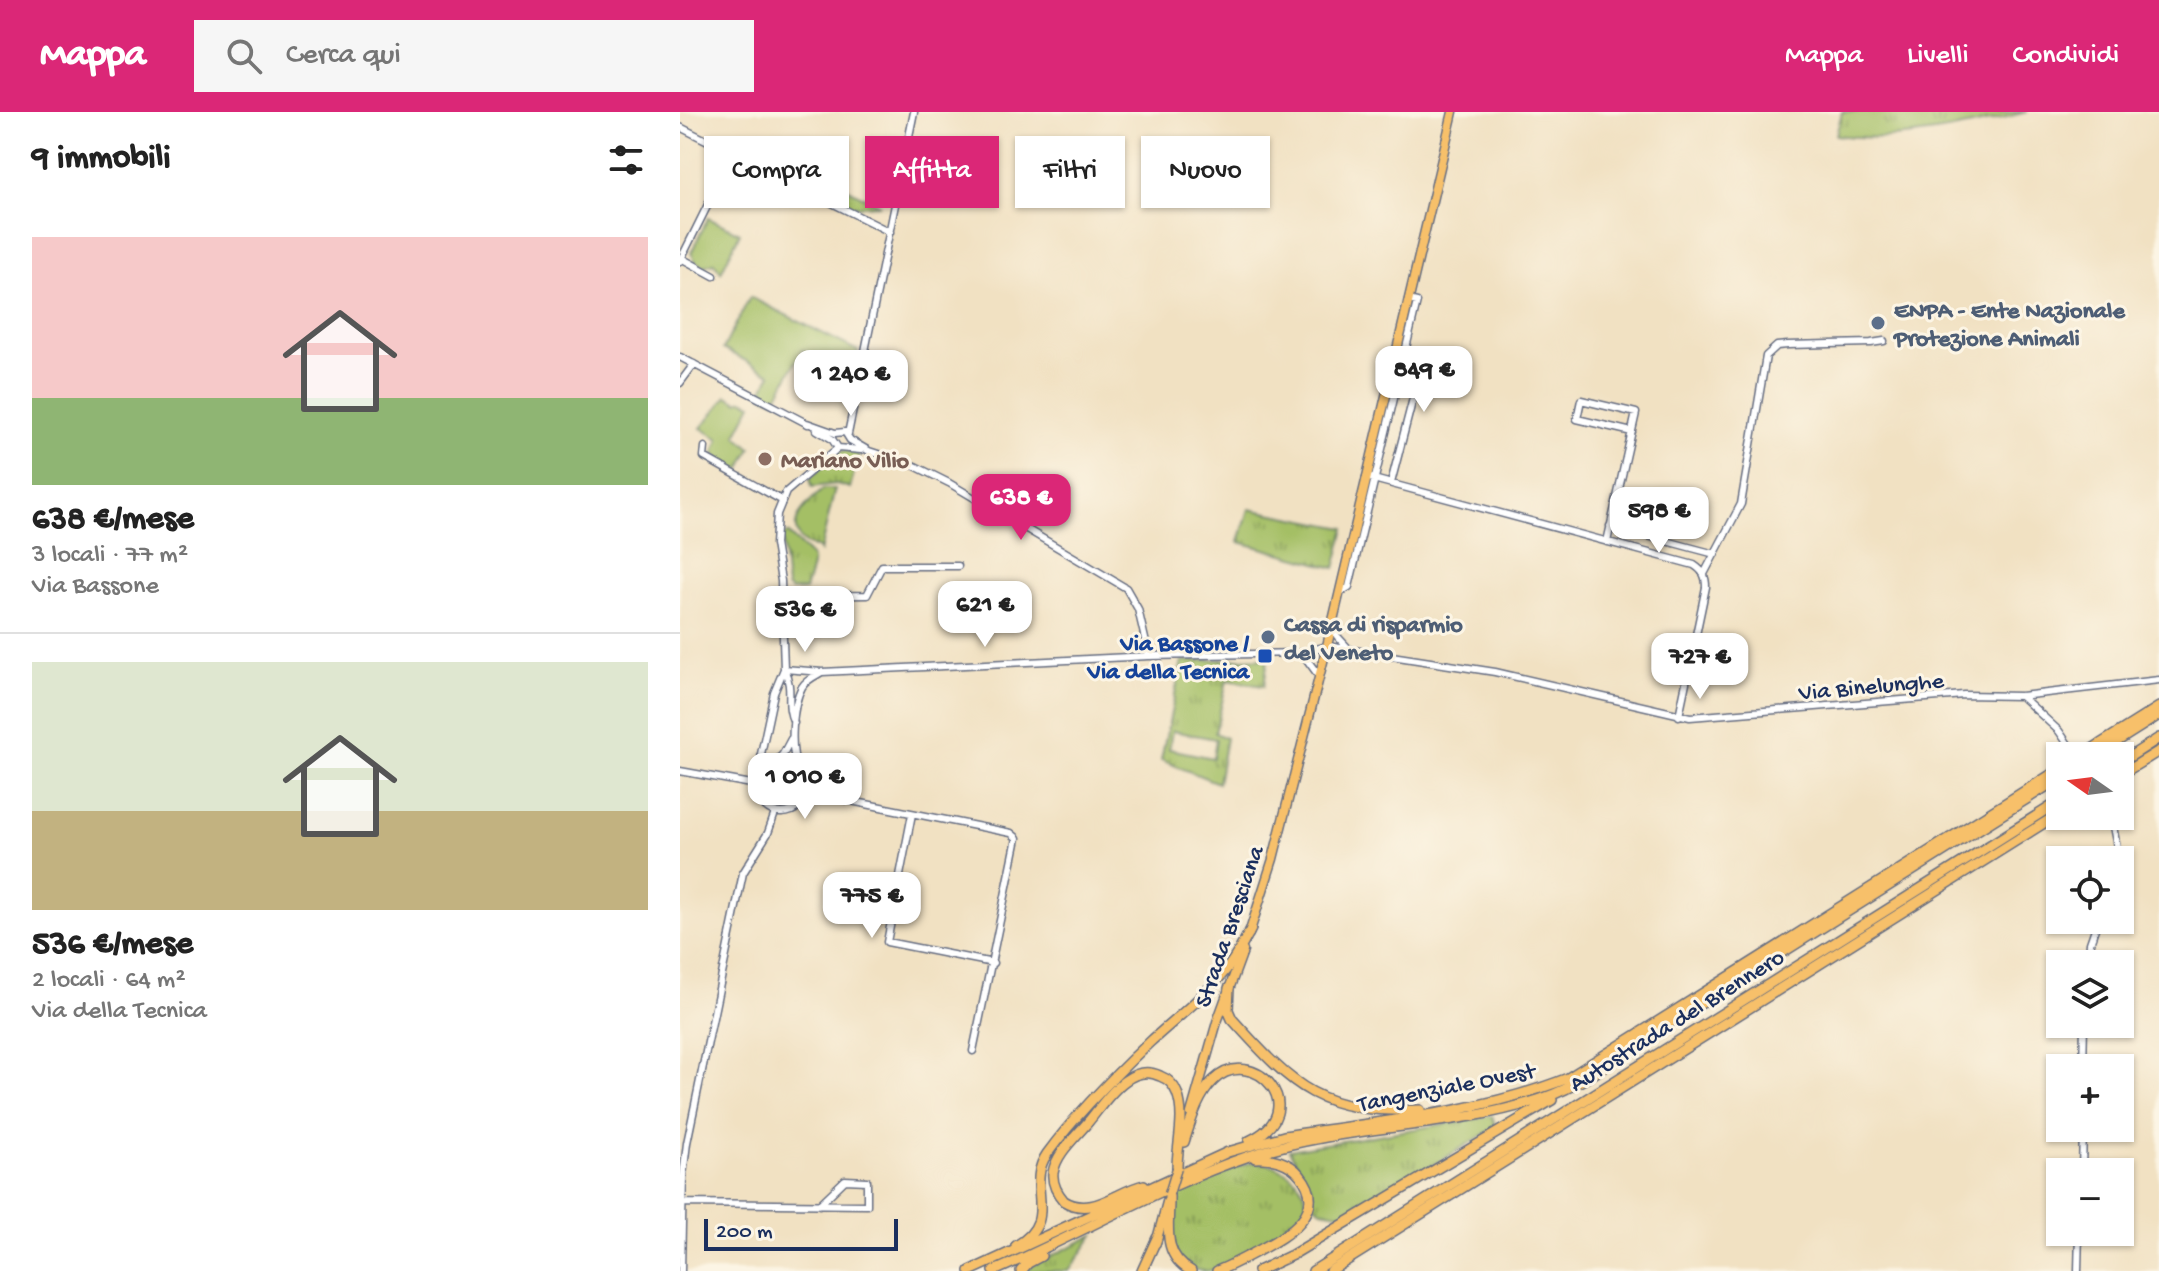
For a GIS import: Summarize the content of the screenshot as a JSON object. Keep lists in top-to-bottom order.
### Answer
{
  "streets": {
    "highway": ["Autostrada del Brennero", "Tangenziale Ovest"],
    "main road": ["Strada Bresciana"],
    "street": ["Via Binelunghe"]
  },
  "crossings": [
    ["Via Binelunghe", "Strada Bresciana"]
  ],
  "places": {
    "other": ["ENPA - Ente Nazionale Protezione Animali", "Mariano Vilio", "Cassa di risparmio del Veneto"],
    "transit": ["Via Bassone / Via della Tecnica"]
  },
  "scale_bar": "200 m",
  "north": "left",
  "page": {
    "header": "Mappa",
    "search": "Cerca qui",
    "nav": ["Mappa", "Livelli", "Condividi"],
    "heading": "9 immobili",
    "chip": [
      "Compra",
      "Affitta",
      "Filtri",
      "Nuovo"
    ],
    "list": [
      {
        "name": "638 €/mese",
        "note": "3 locali · 77 m² · Via Bassone"
      },
      {
        "name": "536 €/mese",
        "note": "2 locali · 64 m² · Via della Tecnica"
      }
    ],
    "price": [
      "849 €",
      "1 240 €",
      "638 €",
      "598 €",
      "621 €",
      "536 €",
      "727 €",
      "1 010 €",
      "775 €"
    ],
    "map_buttons": ["+", "−"],
    "scale": "200 m"
  }
}
